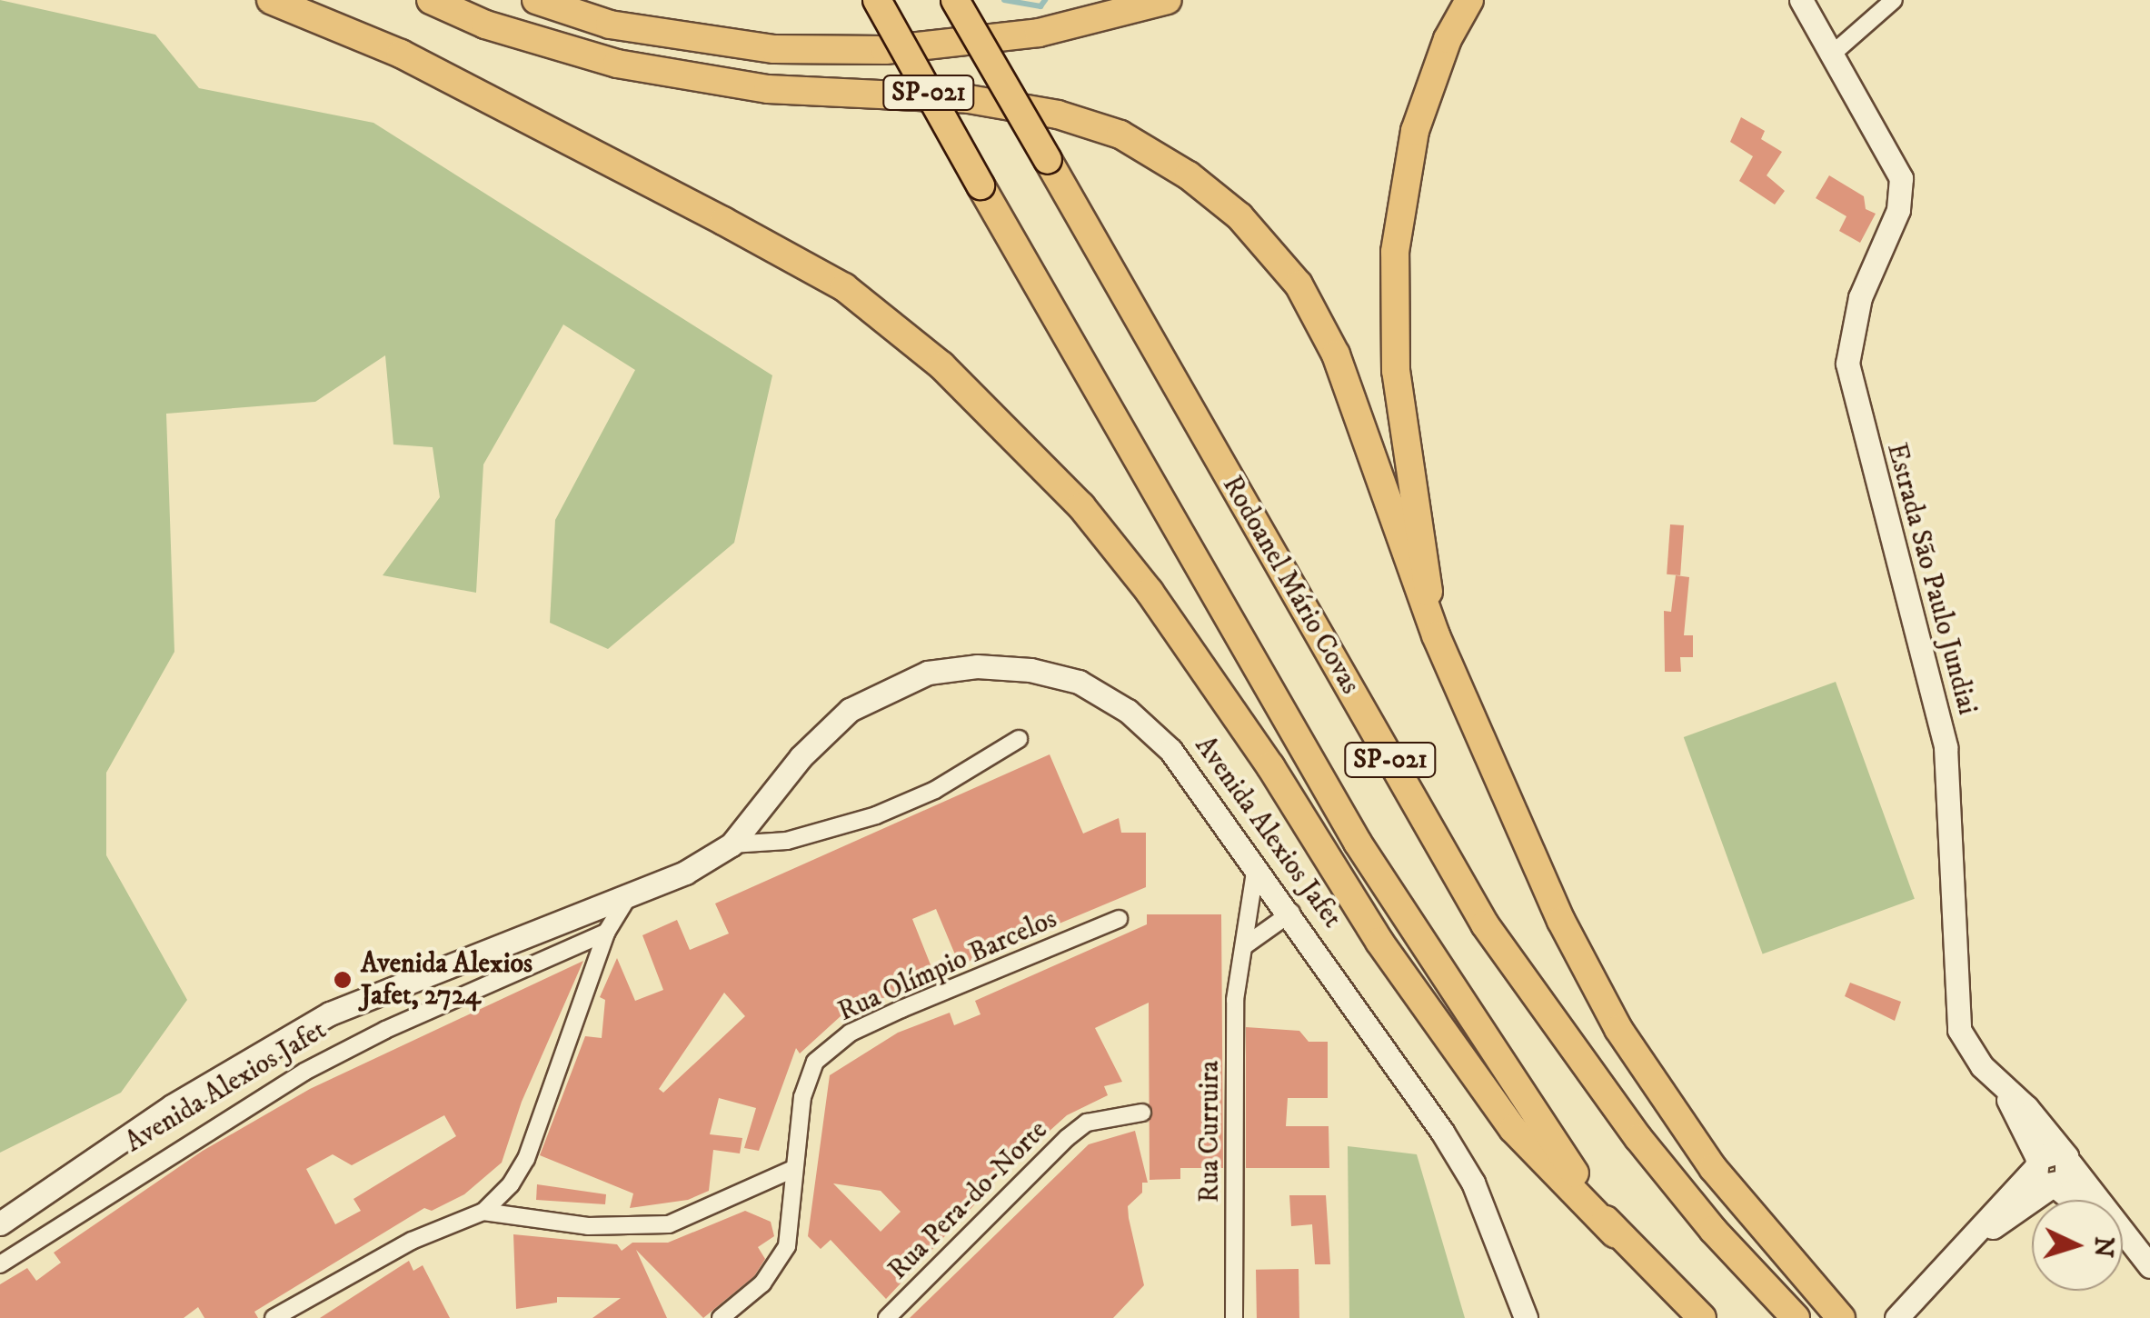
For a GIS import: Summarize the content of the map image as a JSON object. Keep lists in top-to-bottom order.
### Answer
{
  "streets": {
    "highway": ["SP-021", "Rodoanel Mário Covas"],
    "main road": ["Estrada São Paulo Jundiai", "Avenida Alexios Jafet"],
    "street": ["Rua Olímpio Barcelos", "Rua Curruira", "Rua Pera-do-Norte"]
  },
  "crossings": [
    ["Avenida Alexios Jafet", "Rua Curruira"]
  ],
  "places": ["Avenida Alexios Jafet, 2724"],
  "north": "right"
}
